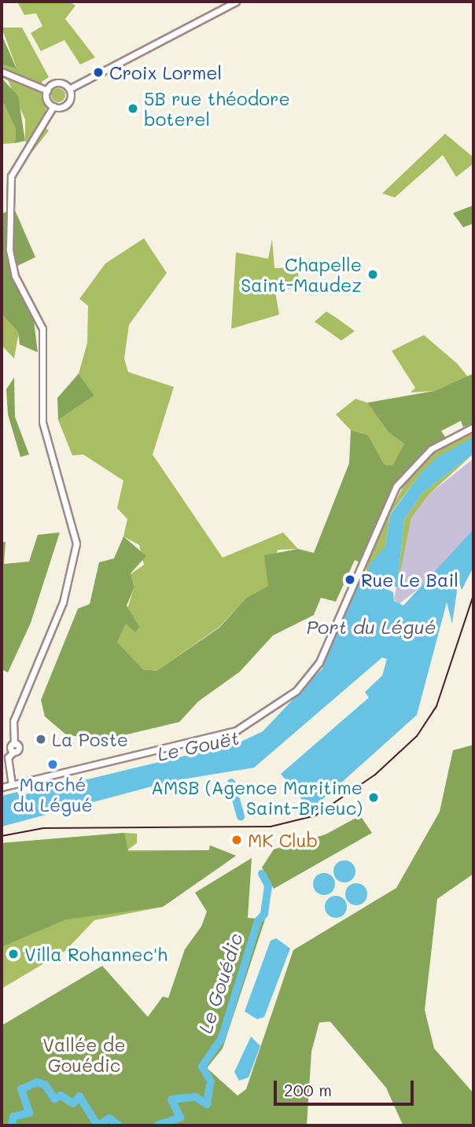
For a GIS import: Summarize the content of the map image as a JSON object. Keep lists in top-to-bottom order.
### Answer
{
  "water": ["Port du Légué", "Le Gouët", "Le Gouédic"],
  "parks": ["Vallée de Gouédic"],
  "places": [
    "Croix Lormel",
    "5B rue théodore boterel",
    "Chapelle Saint-Maudez",
    "Rue Le Bail",
    "La Poste",
    "Marché du Légué",
    "AMSB (Agence Maritime Saint-Brieuc)",
    "MK Club",
    "Villa Rohannec'h"
  ],
  "scale_bar": "200 m"
}
